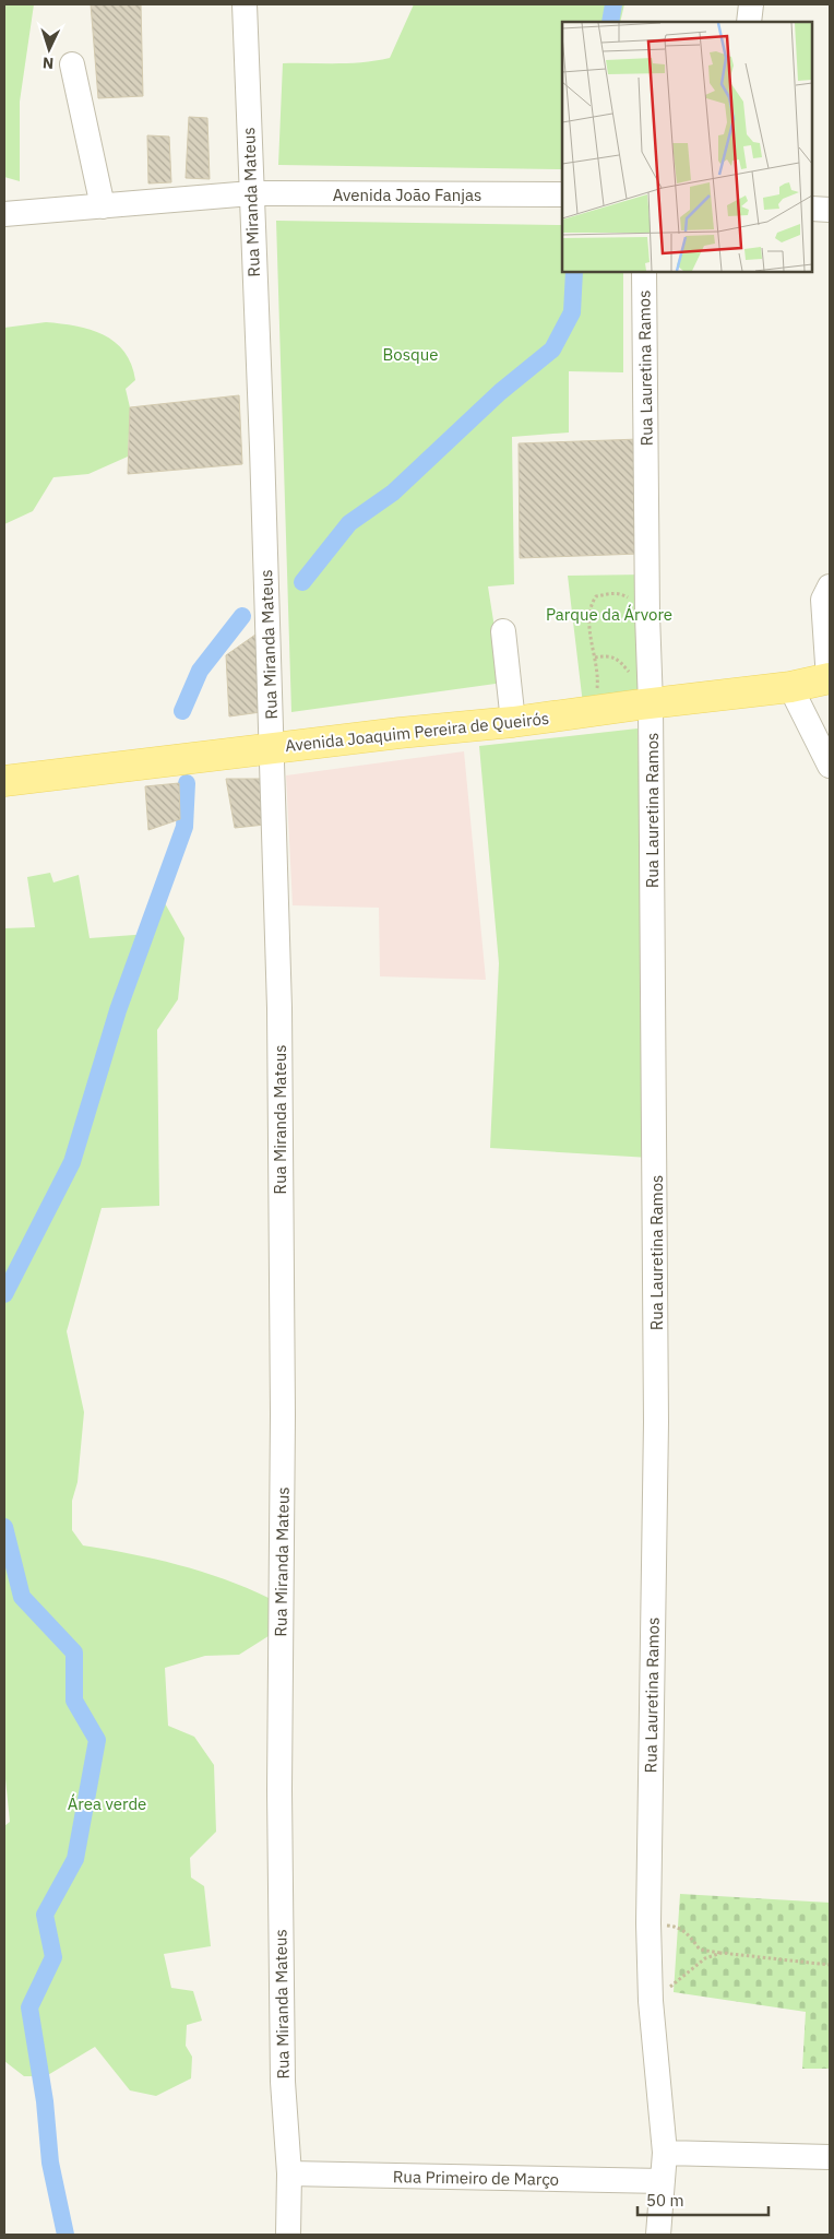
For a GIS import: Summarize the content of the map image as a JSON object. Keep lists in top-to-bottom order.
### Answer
{
  "streets": {
    "main road": ["Avenida Joaquim Pereira de Queirós"],
    "street": [
      "Avenida João Fanjas",
      "Rua Miranda Mateus",
      "Rua Lauretina Ramos",
      "Rua Primeiro de Março"
    ]
  },
  "crossings": [
    ["Avenida João Fanjas", "Rua Miranda Mateus"],
    ["Rua Miranda Mateus", "Avenida Joaquim Pereira de Queirós"],
    ["Rua Miranda Mateus", "Rua Primeiro de Março"],
    ["Rua Lauretina Ramos", "Avenida Joaquim Pereira de Queirós"],
    ["Rua Lauretina Ramos", "Rua Primeiro de Março"]
  ],
  "parks": ["Bosque", "Parque da Árvore", "Área verde"],
  "scale_bar": "50 m",
  "north": "bottom"
}
